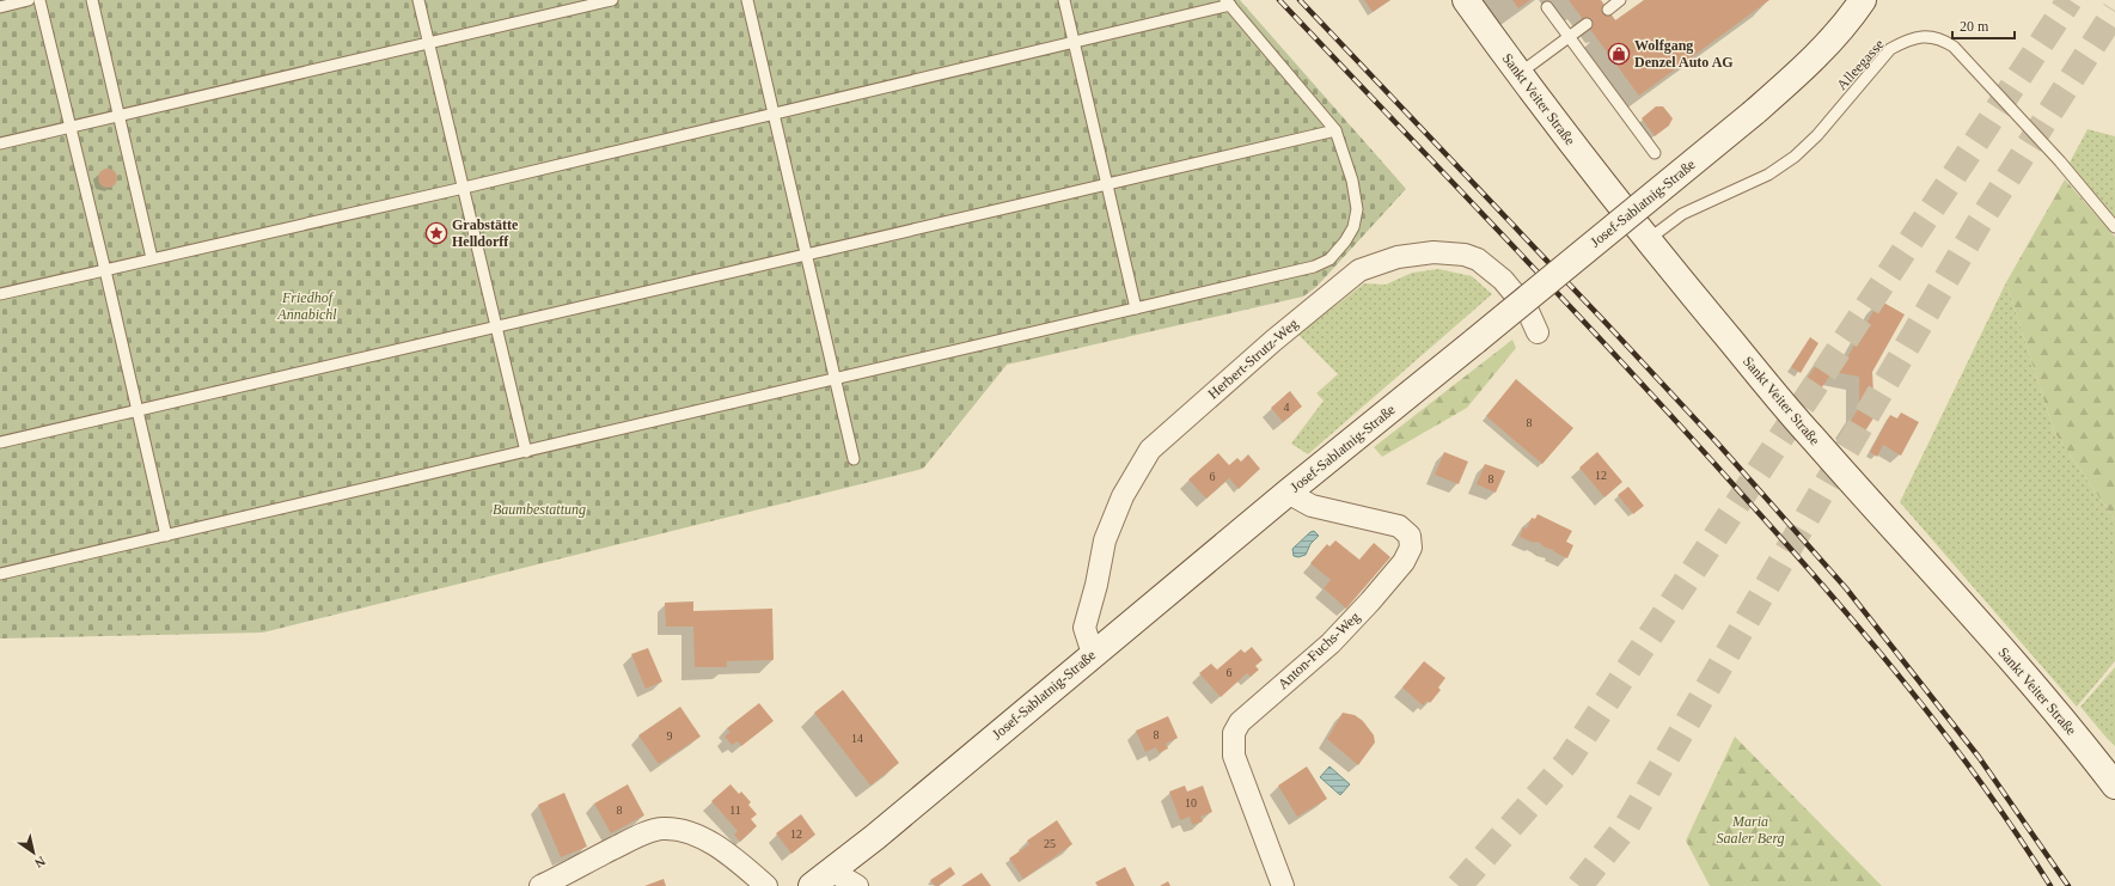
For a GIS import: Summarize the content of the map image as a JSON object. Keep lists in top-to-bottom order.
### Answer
{
  "streets": {
    "main road": ["Sankt Veiter Straße", "Josef-Sablatnig-Straße"],
    "street": ["Herbert-Strutz-Weg", "Anton-Fuchs-Weg"],
    "lane": ["Alleegasse"]
  },
  "crossings": [
    ["Alleegasse", "Sankt Veiter Straße"],
    ["Josef-Sablatnig-Straße", "Herbert-Strutz-Weg"],
    ["Josef-Sablatnig-Straße", "Anton-Fuchs-Weg"]
  ],
  "parks": ["Friedhof Annabichl", "Baumbestattung", "Maria Saaler Berg"],
  "places": {
    "shop": ["Wolfgang Denzel Auto AG"],
    "place": ["Grabstätte Helldorff"]
  },
  "house_numbers": [
    "4",
    "8",
    "12",
    "6",
    "8",
    "6",
    "8",
    "9",
    "14",
    "10",
    "8",
    "11",
    "12",
    "25"
  ],
  "scale_bar": "20 m",
  "north": "bottom right"
}
